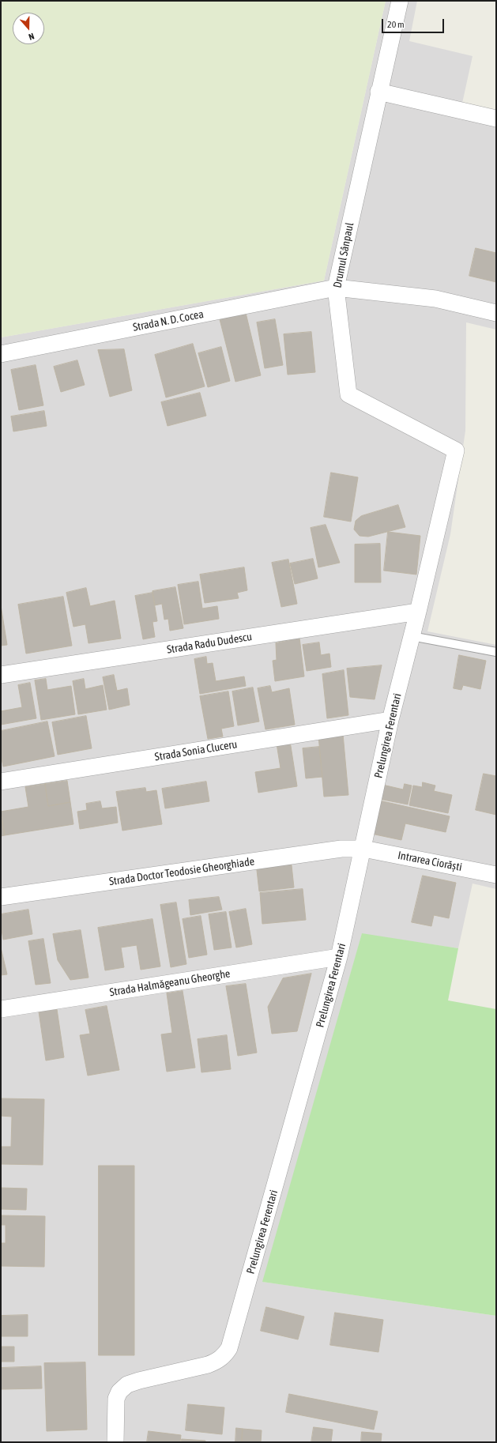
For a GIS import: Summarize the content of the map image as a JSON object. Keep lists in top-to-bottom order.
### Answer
{
  "streets": {
    "street": [
      "Drumul Sânpaul",
      "Strada N. D. Cocea",
      "Strada Radu Dudescu",
      "Prelungirea Ferentari",
      "Strada Sonia Cluceru",
      "Intrarea Ciorăști",
      "Strada Doctor Teodosie Gheorghiade",
      "Strada Halmăgeanu Gheorghe"
    ]
  },
  "crossings": [
    ["Drumul Sânpaul", "Strada N. D. Cocea"],
    ["Drumul Sânpaul", "Prelungirea Ferentari"],
    ["Strada Radu Dudescu", "Prelungirea Ferentari"],
    ["Prelungirea Ferentari", "Strada Sonia Cluceru"],
    ["Prelungirea Ferentari", "Intrarea Ciorăști"],
    ["Prelungirea Ferentari", "Strada Doctor Teodosie Gheorghiade"],
    ["Prelungirea Ferentari", "Strada Halmăgeanu Gheorghe"],
    ["Intrarea Ciorăști", "Strada Doctor Teodosie Gheorghiade"]
  ],
  "scale_bar": "20 m",
  "north": "bottom"
}
